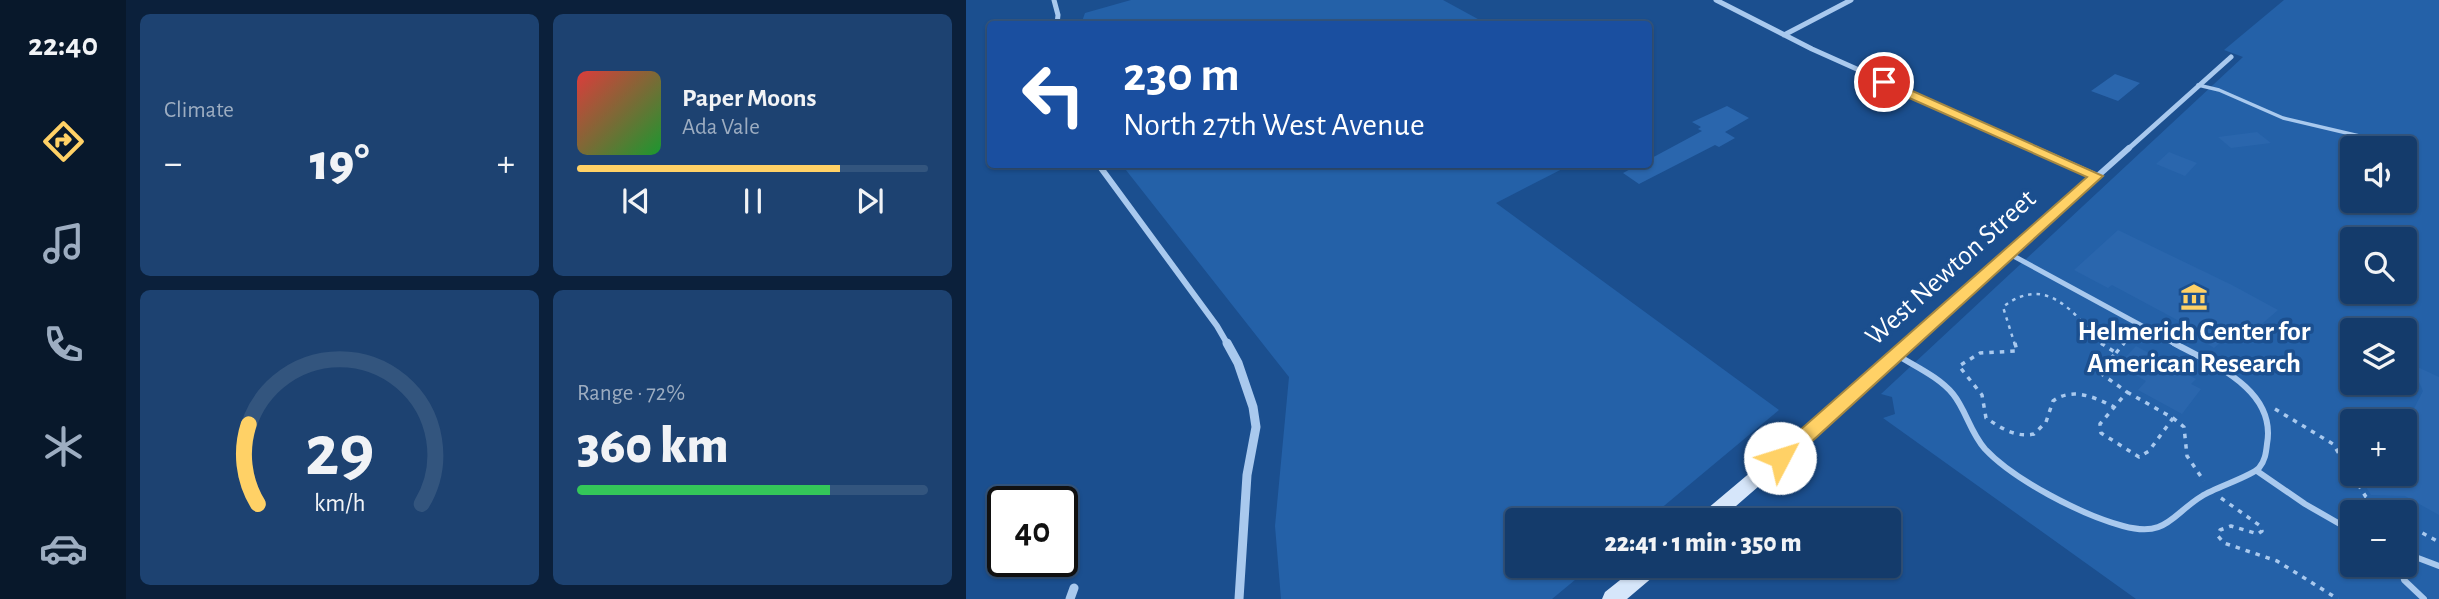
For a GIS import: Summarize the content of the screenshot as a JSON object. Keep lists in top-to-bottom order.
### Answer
{
  "streets": {
    "street": ["West Newton Street"]
  },
  "places": {
    "museum": ["Helmerich Center for American Research"]
  },
  "page": {
    "tabs": "22:40",
    "tile": [
      "Climate",
      ["Range · 72%", "360 km"]
    ],
    "turn": ["230 m", "North 27th West Avenue"],
    "song": ["Paper Moons", "Ada Vale"],
    "heat": ["−", "19°", "+"],
    "map_buttons": ["+", "−"],
    "limit": "40",
    "trip": "22:41 · 1 min · 350 m",
    "gauge": ["29", "km/h"]
  }
}
